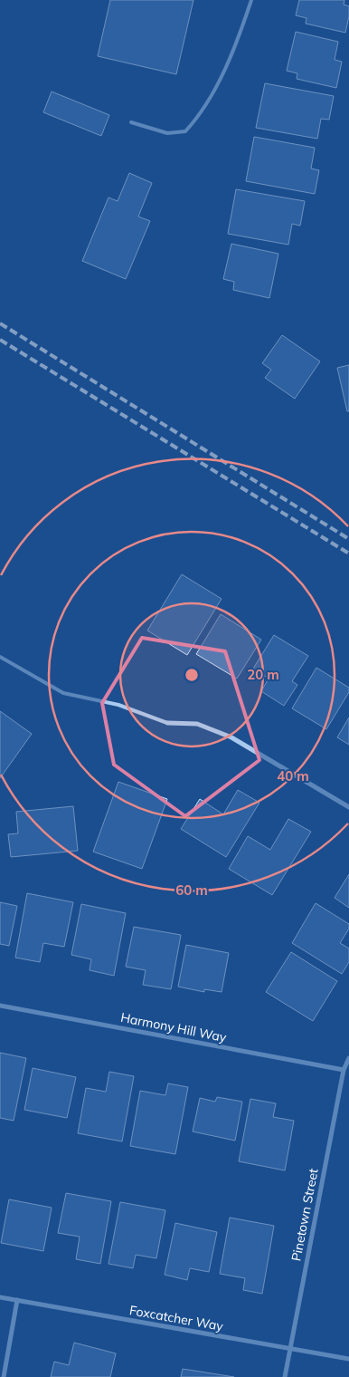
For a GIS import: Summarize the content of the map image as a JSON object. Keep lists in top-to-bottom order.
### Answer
{
  "streets": {
    "street": ["Harmony Hill Way", "Pinetown Street", "Foxcatcher Way"]
  },
  "crossings": [
    ["Harmony Hill Way", "Pinetown Street"],
    ["Pinetown Street", "Foxcatcher Way"]
  ],
  "rings": ["20 m", "40 m", "60 m"]
}
